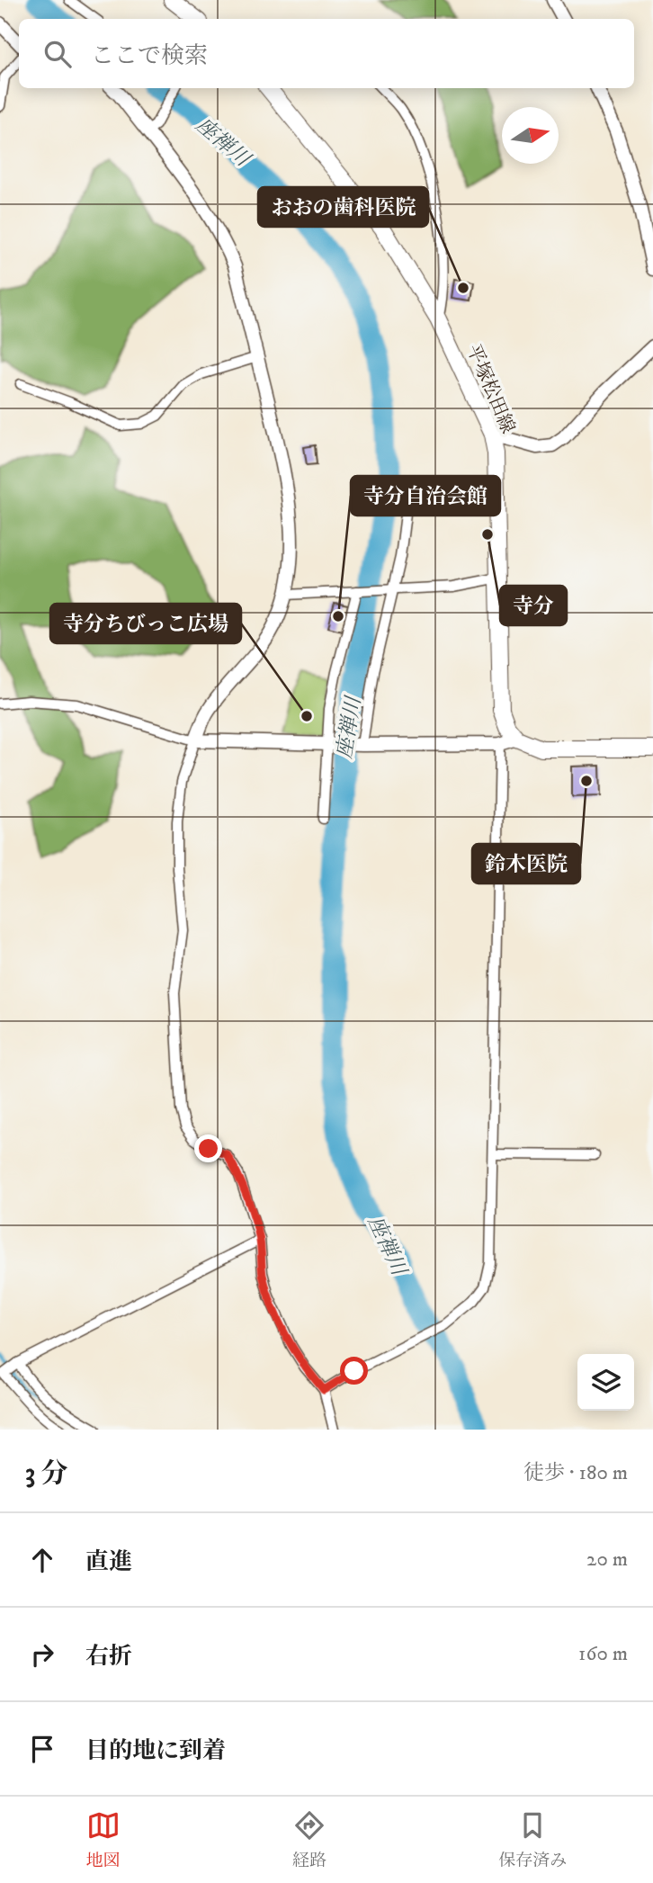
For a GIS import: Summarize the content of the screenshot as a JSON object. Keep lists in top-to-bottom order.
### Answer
{
  "streets": {
    "main road": ["平塚松田線"]
  },
  "water": ["座禅川"],
  "places": [
    "おおの歯科医院",
    "寺分",
    "寺分自治会館",
    "寺分ちびっこ広場",
    "鈴木医院"
  ],
  "north": "right",
  "page": {
    "search": "ここで検索",
    "heading": ["3 分", "徒歩 · 180 m"],
    "list": [
      ["直進", "20 m"],
      ["右折", "160 m"],
      "目的地に到着"
    ],
    "nav": ["地図", "経路", "保存済み"]
  }
}
